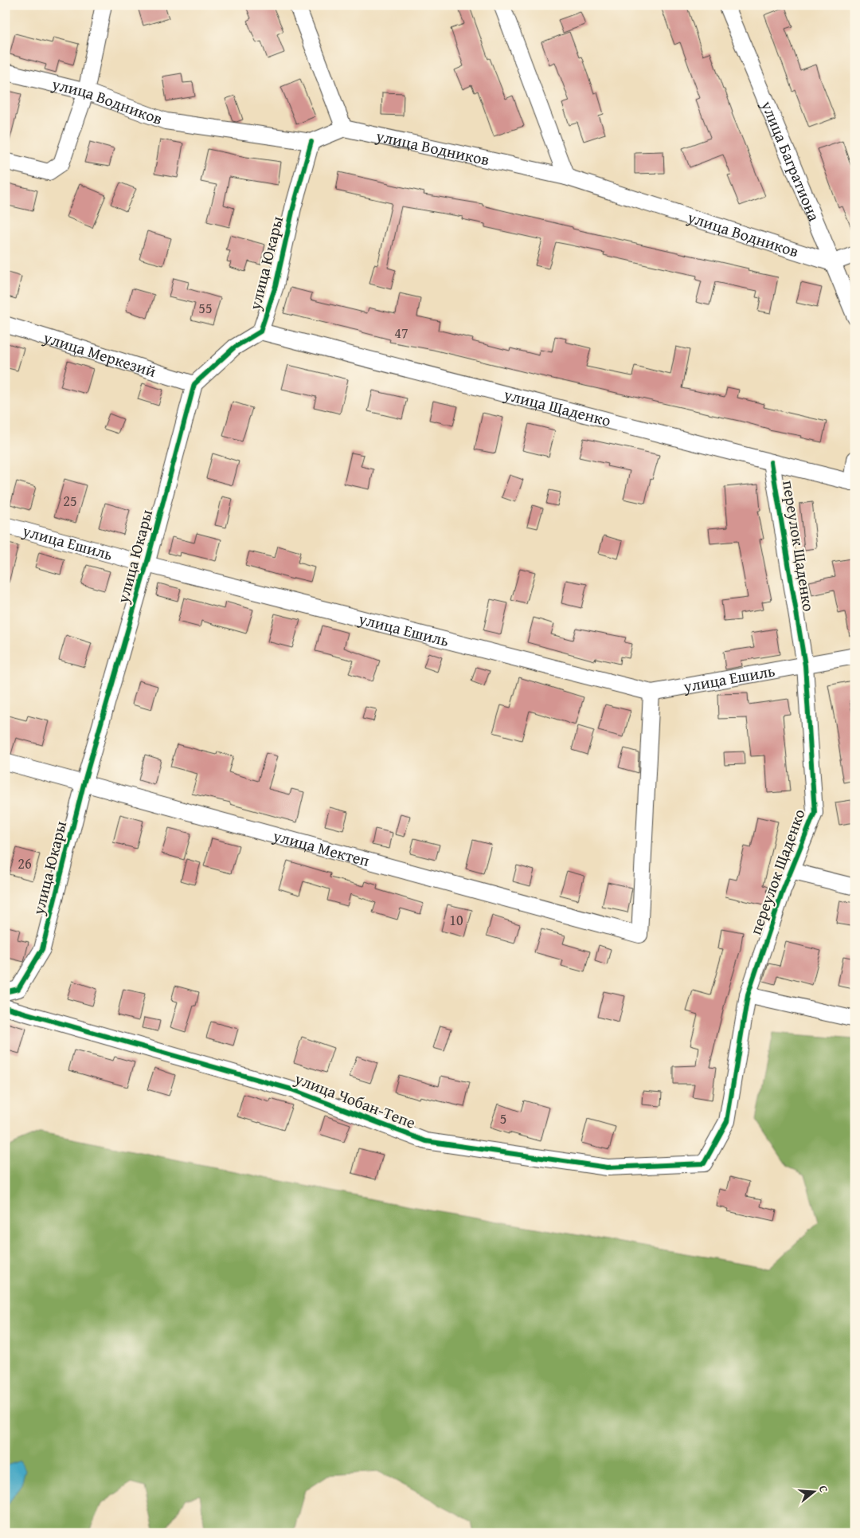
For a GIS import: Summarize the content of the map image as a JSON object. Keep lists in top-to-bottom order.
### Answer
{
  "streets": {
    "street": [
      "улица Водников",
      "улица Багратиона",
      "улица Юкары",
      "улица Меркезий",
      "улица Щаденко",
      "улица Ешиль",
      "переулок Щаденко",
      "улица Мектеп",
      "улица Чобан-Тепе"
    ]
  },
  "crossings": [
    ["улица Водников", "улица Багратиона"],
    ["улица Водников", "улица Юкары"],
    ["улица Юкары", "улица Меркезий"],
    ["улица Юкары", "улица Щаденко"],
    ["улица Юкары", "улица Ешиль"],
    ["улица Юкары", "улица Мектеп"],
    ["улица Щаденко", "переулок Щаденко"],
    ["улица Ешиль", "переулок Щаденко"],
    ["улица Ешиль", "улица Мектеп"],
    ["переулок Щаденко", "улица Чобан-Тепе"]
  ],
  "house_numbers": [
    "55",
    "47",
    "25",
    "26",
    "10",
    "5"
  ],
  "north": "right"
}
